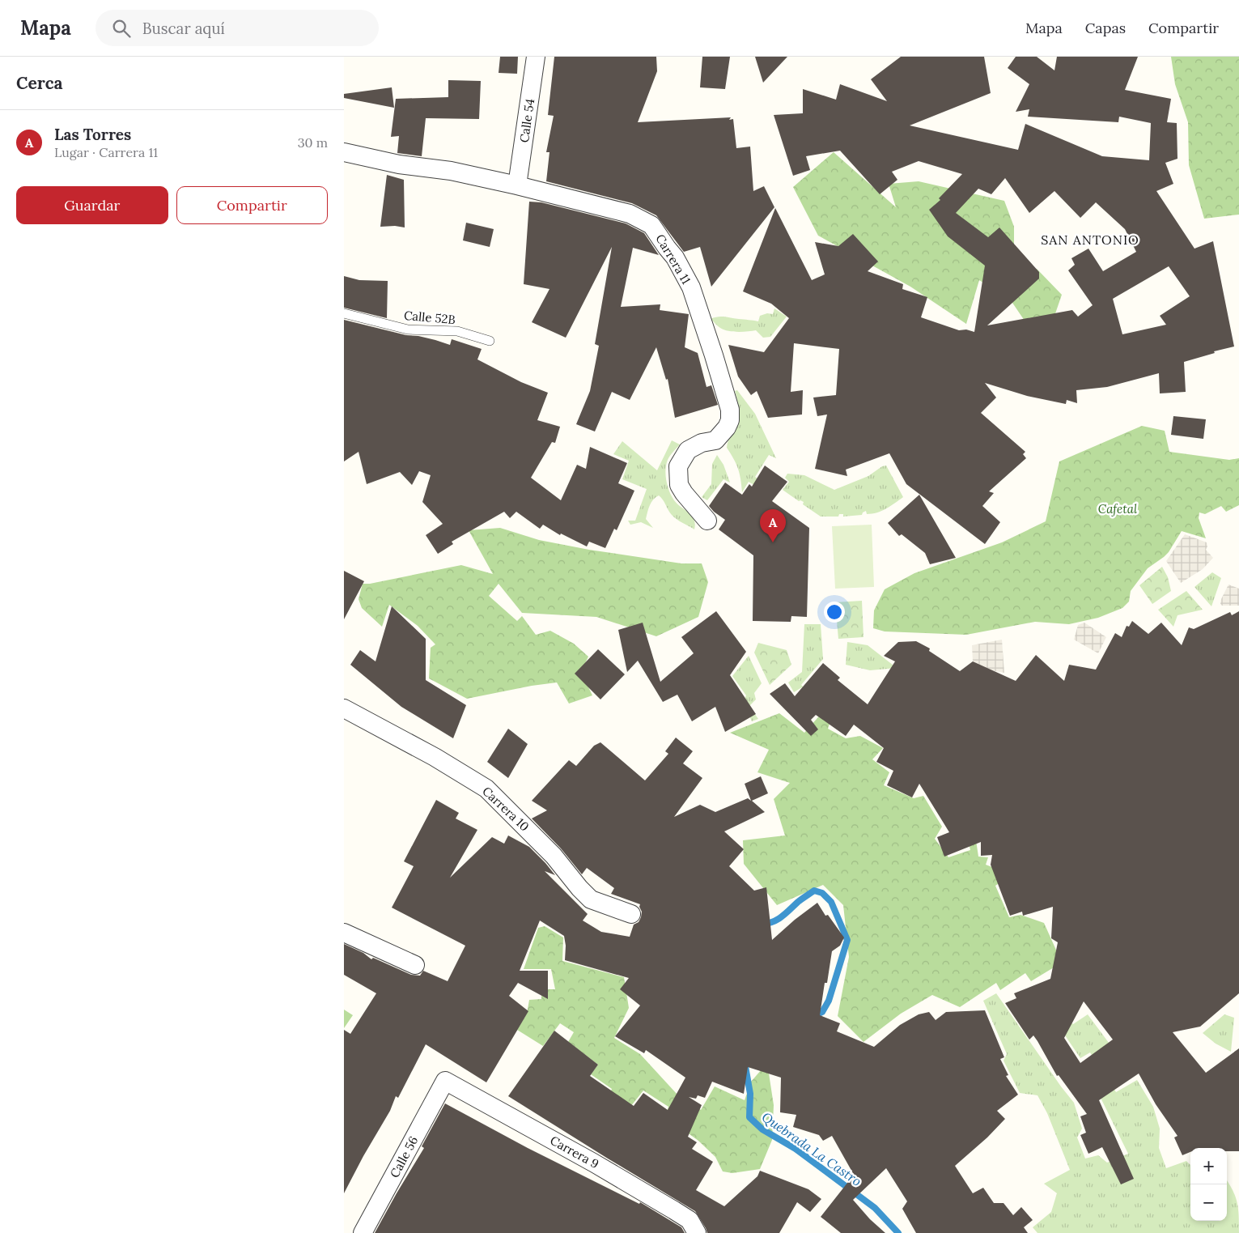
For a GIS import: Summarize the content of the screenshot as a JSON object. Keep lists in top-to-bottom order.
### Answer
{
  "streets": {
    "street": [
      "Calle 54",
      "Carrera 11",
      "Carrera 10",
      "Carrera 9",
      "Calle 56"
    ],
    "lane": ["Calle 52B"]
  },
  "crossings": [
    ["Calle 54", "Carrera 11"],
    ["Carrera 9", "Calle 56"]
  ],
  "districts": ["SAN ANTONIO"],
  "water": ["Quebrada La Castro"],
  "parks": ["Cafetal"],
  "page": {
    "header": "Mapa",
    "search": "Buscar aquí",
    "nav": ["Mapa", "Capas", "Compartir"],
    "heading": "Cerca",
    "list": [
      {
        "mark": "A",
        "name": "Las Torres",
        "note": "Lugar · Carrera 11",
        "value": "30 m"
      }
    ],
    "buttons": ["Guardar", "Compartir"],
    "pins": "A",
    "map_buttons": ["+", "−"]
  }
}
